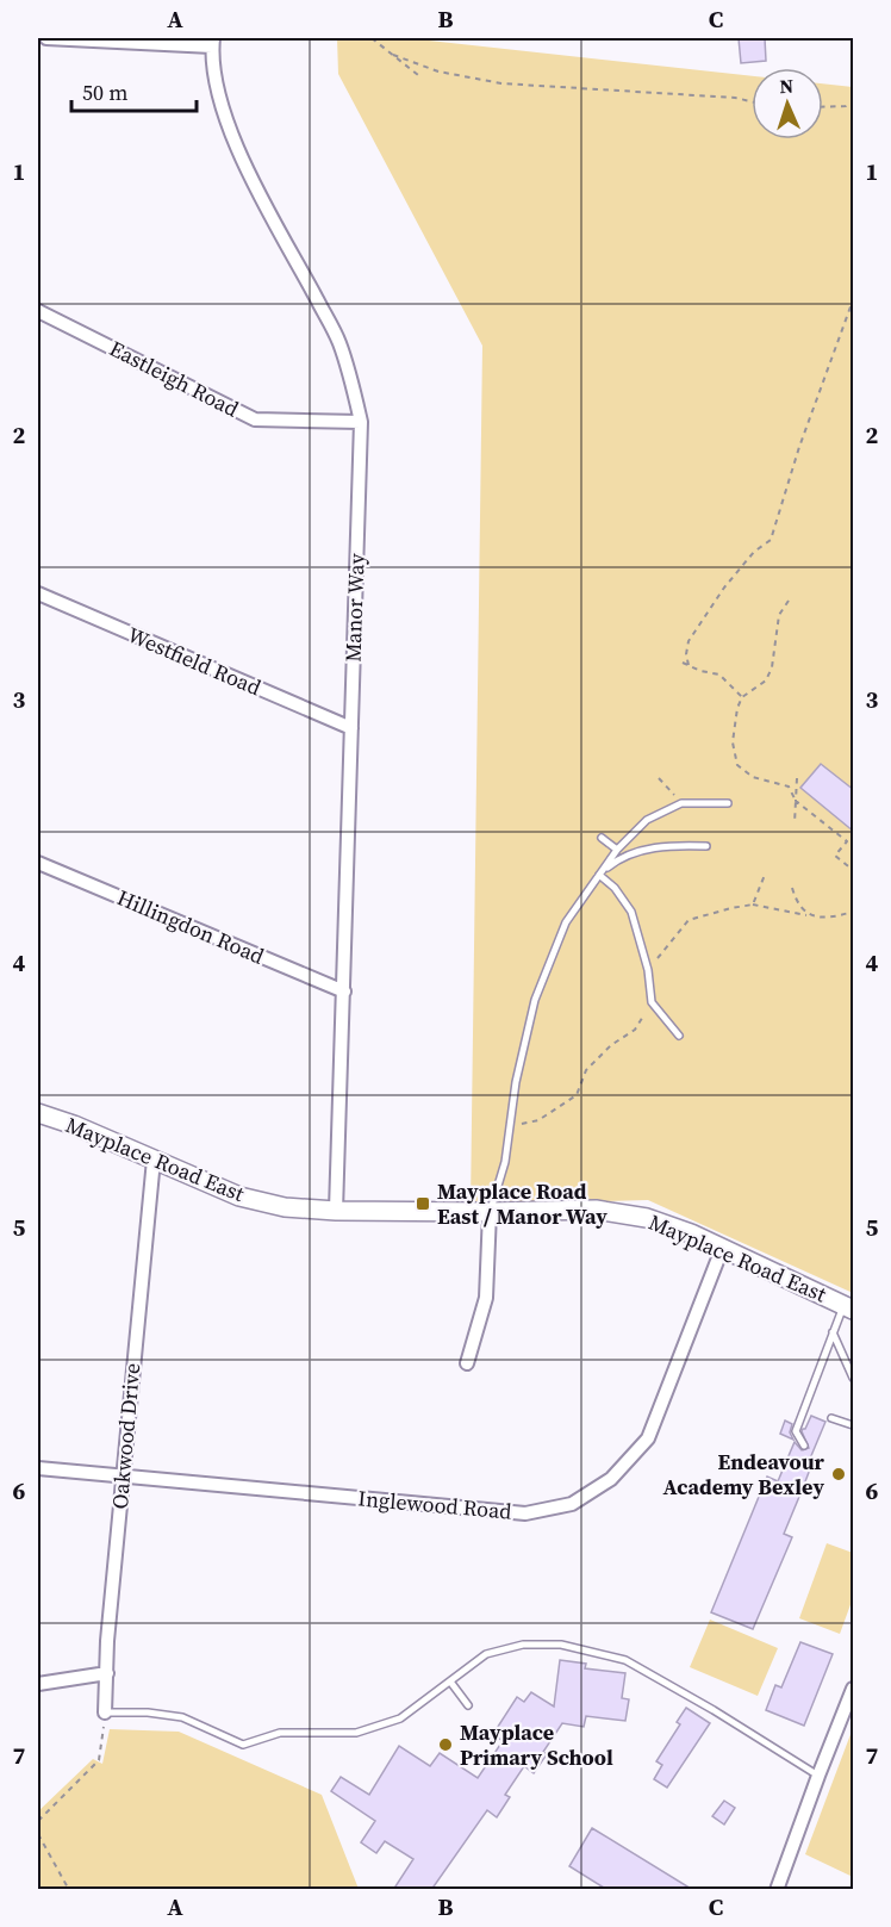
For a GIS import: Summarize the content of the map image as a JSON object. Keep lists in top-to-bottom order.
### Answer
{
  "streets": {
    "street": [
      "Eastleigh Road",
      "Manor Way",
      "Westfield Road",
      "Hillingdon Road",
      "Mayplace Road East",
      "Oakwood Drive",
      "Inglewood Road"
    ]
  },
  "crossings": [
    ["Eastleigh Road", "Manor Way"],
    ["Manor Way", "Westfield Road"],
    ["Manor Way", "Hillingdon Road"],
    ["Manor Way", "Mayplace Road East"],
    ["Mayplace Road East", "Oakwood Drive"],
    ["Mayplace Road East", "Inglewood Road"],
    ["Oakwood Drive", "Inglewood Road"]
  ],
  "places": {
    "transit": ["Mayplace Road East / Manor Way"],
    "other": ["Endeavour Academy Bexley", "Mayplace Primary School"]
  },
  "scale_bar": "50 m",
  "north": "top",
  "grid": {
    "columns": ["A", "B", "C"],
    "rows": [
      "1",
      "2",
      "3",
      "4",
      "5",
      "6",
      "7"
    ]
  }
}
